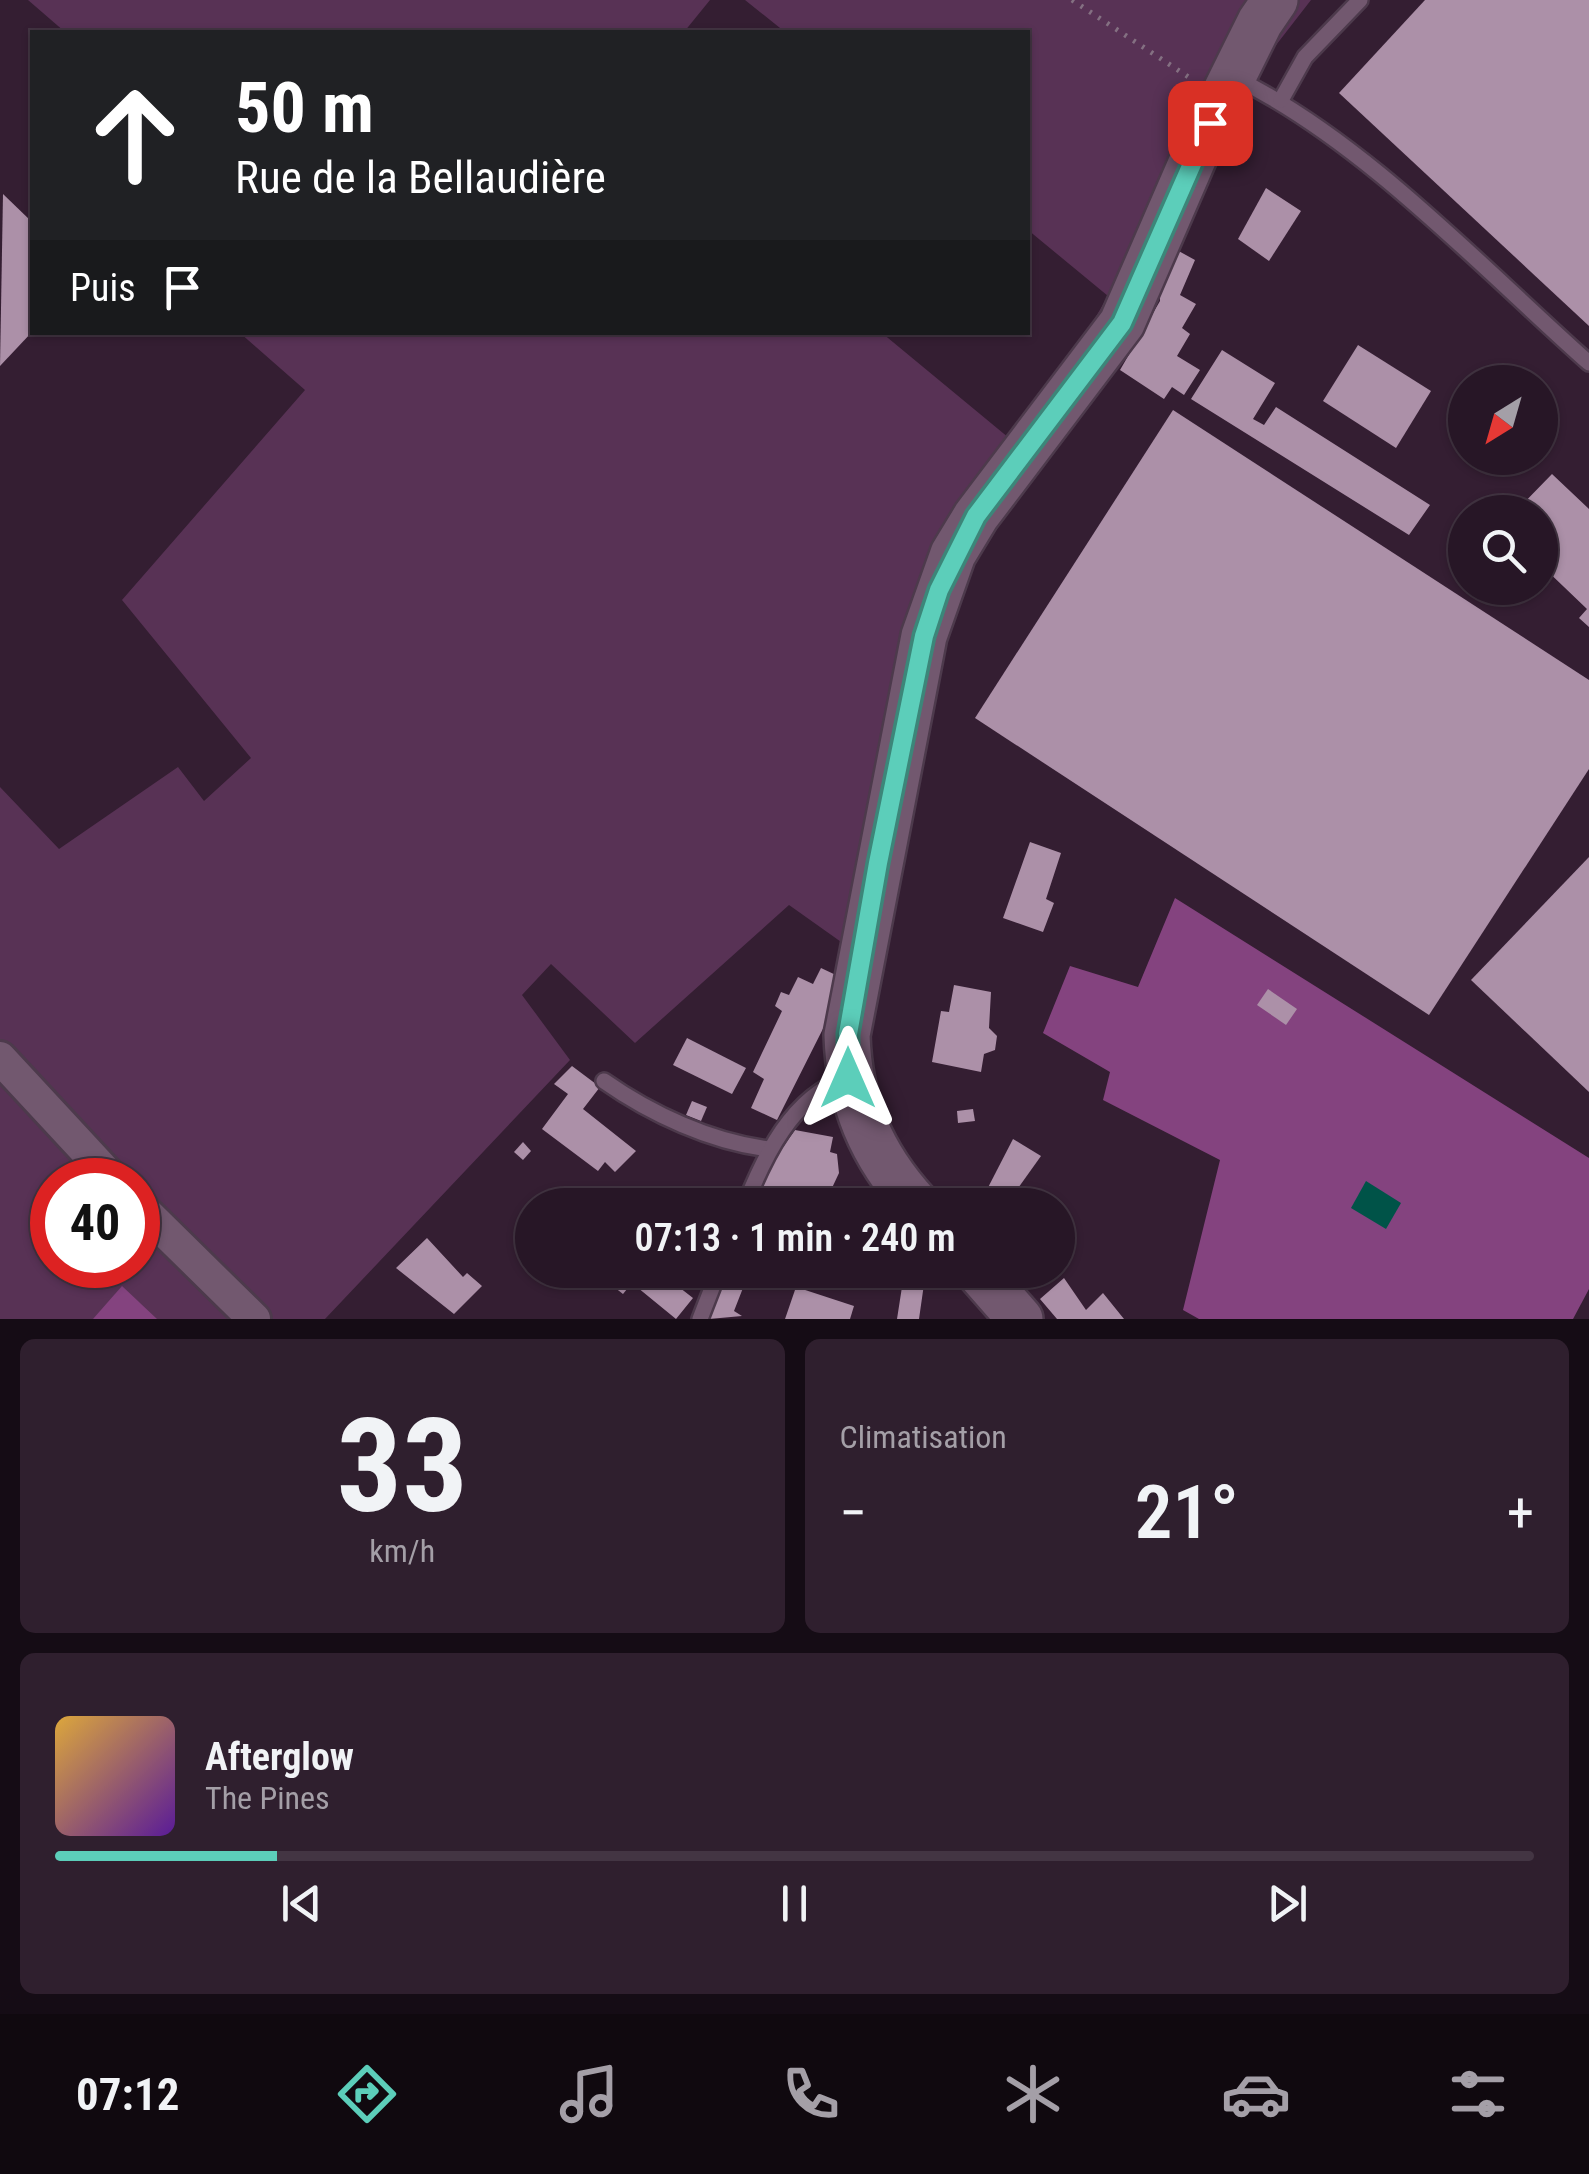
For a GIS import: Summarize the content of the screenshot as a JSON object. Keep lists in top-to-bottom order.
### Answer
{
  "north": "bottom left",
  "page": {
    "turn": ["50 m", "Rue de la Bellaudière"],
    "then": "Puis",
    "limit": "40",
    "trip": "07:13 · 1 min · 240 m",
    "tile": [
      ["33", "km/h"],
      "Climatisation"
    ],
    "heat": ["−", "21°", "+"],
    "song": ["Afterglow", "The Pines"],
    "tabs": "07:12"
  }
}
